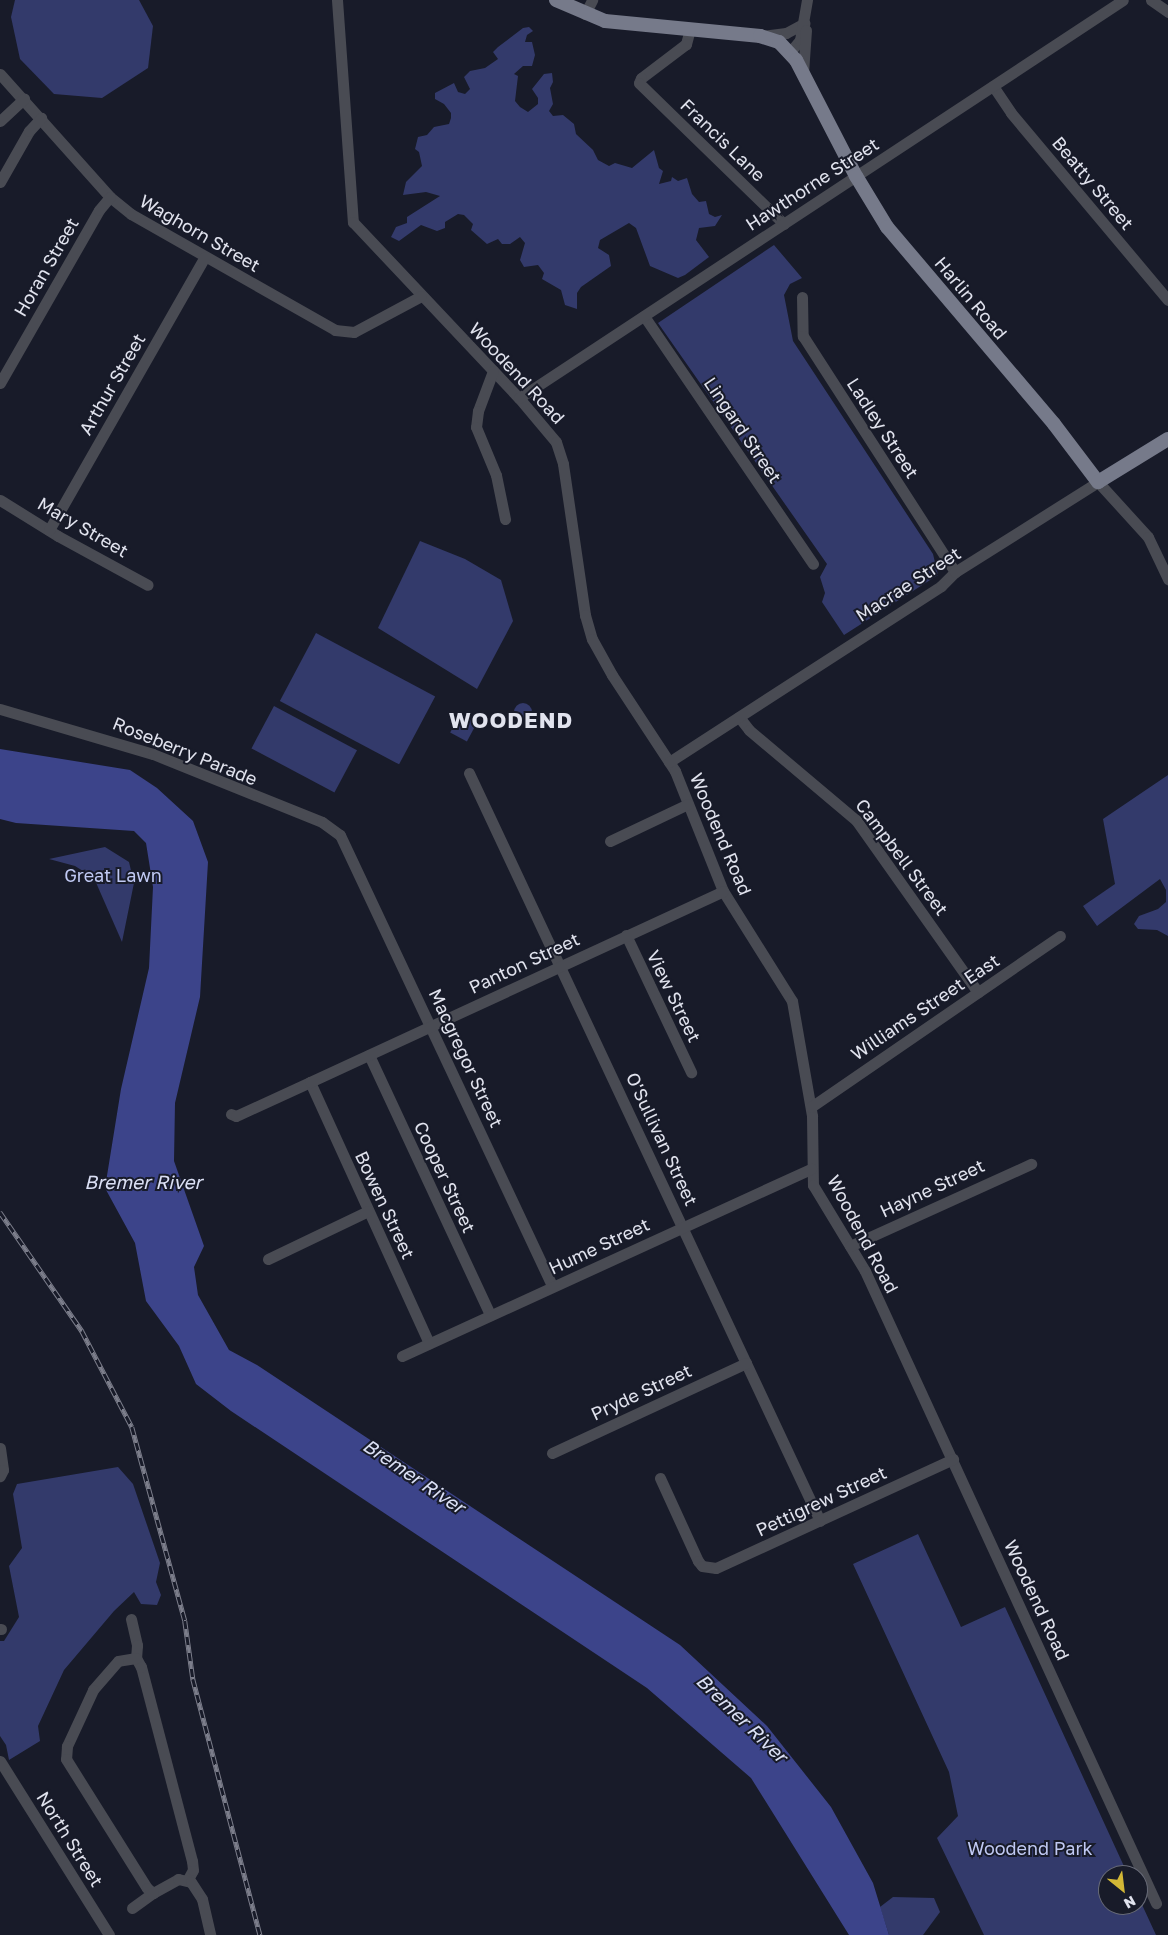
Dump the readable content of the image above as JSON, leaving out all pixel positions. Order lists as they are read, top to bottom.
{
  "streets": {
    "main road": ["Harlin Road", "Macrae Street"],
    "street": [
      "Francis Lane",
      "Beatty Street",
      "Hawthorne Street",
      "Waghorn Street",
      "Horan Street",
      "Woodend Road",
      "Arthur Street",
      "Ladley Street",
      "Lingard Street",
      "Mary Street",
      "Roseberry Parade",
      "Campbell Street",
      "Panton Street",
      "View Street",
      "Williams Street East",
      "Macgregor Street",
      "O'Sullivan Street",
      "Cooper Street",
      "Hayne Street",
      "Bowen Street",
      "Hume Street",
      "Pryde Street",
      "Pettigrew Street",
      "North Street"
    ]
  },
  "crossings": [
    ["Francis Lane", "Hawthorne Street"],
    ["Francis Lane", "Harlin Road"],
    ["Beatty Street", "Hawthorne Street"],
    ["Hawthorne Street", "Harlin Road"],
    ["Hawthorne Street", "Woodend Road"],
    ["Hawthorne Street", "Lingard Street"],
    ["Waghorn Street", "Horan Street"],
    ["Waghorn Street", "Woodend Road"],
    ["Waghorn Street", "Arthur Street"],
    ["Harlin Road", "Macrae Street"],
    ["Woodend Road", "Macrae Street"],
    ["Woodend Road", "Panton Street"],
    ["Woodend Road", "Williams Street East"],
    ["Woodend Road", "Hayne Street"],
    ["Woodend Road", "Hume Street"],
    ["Woodend Road", "Pettigrew Street"],
    ["Arthur Street", "Mary Street"],
    ["Ladley Street", "Macrae Street"],
    ["Macrae Street", "Campbell Street"],
    ["Roseberry Parade", "Macgregor Street"],
    ["Campbell Street", "Williams Street East"],
    ["Panton Street", "View Street"],
    ["Panton Street", "Macgregor Street"],
    ["Panton Street", "O'Sullivan Street"],
    ["Panton Street", "Cooper Street"],
    ["Panton Street", "Bowen Street"],
    ["Macgregor Street", "Hume Street"],
    ["O'Sullivan Street", "Hume Street"],
    ["O'Sullivan Street", "Pryde Street"],
    ["O'Sullivan Street", "Pettigrew Street"],
    ["Cooper Street", "Hume Street"],
    ["Bowen Street", "Hume Street"]
  ],
  "districts": ["WOODEND"],
  "water": ["Bremer River"],
  "parks": ["Great Lawn", "Woodend Park"],
  "north": "bottom right"
}
